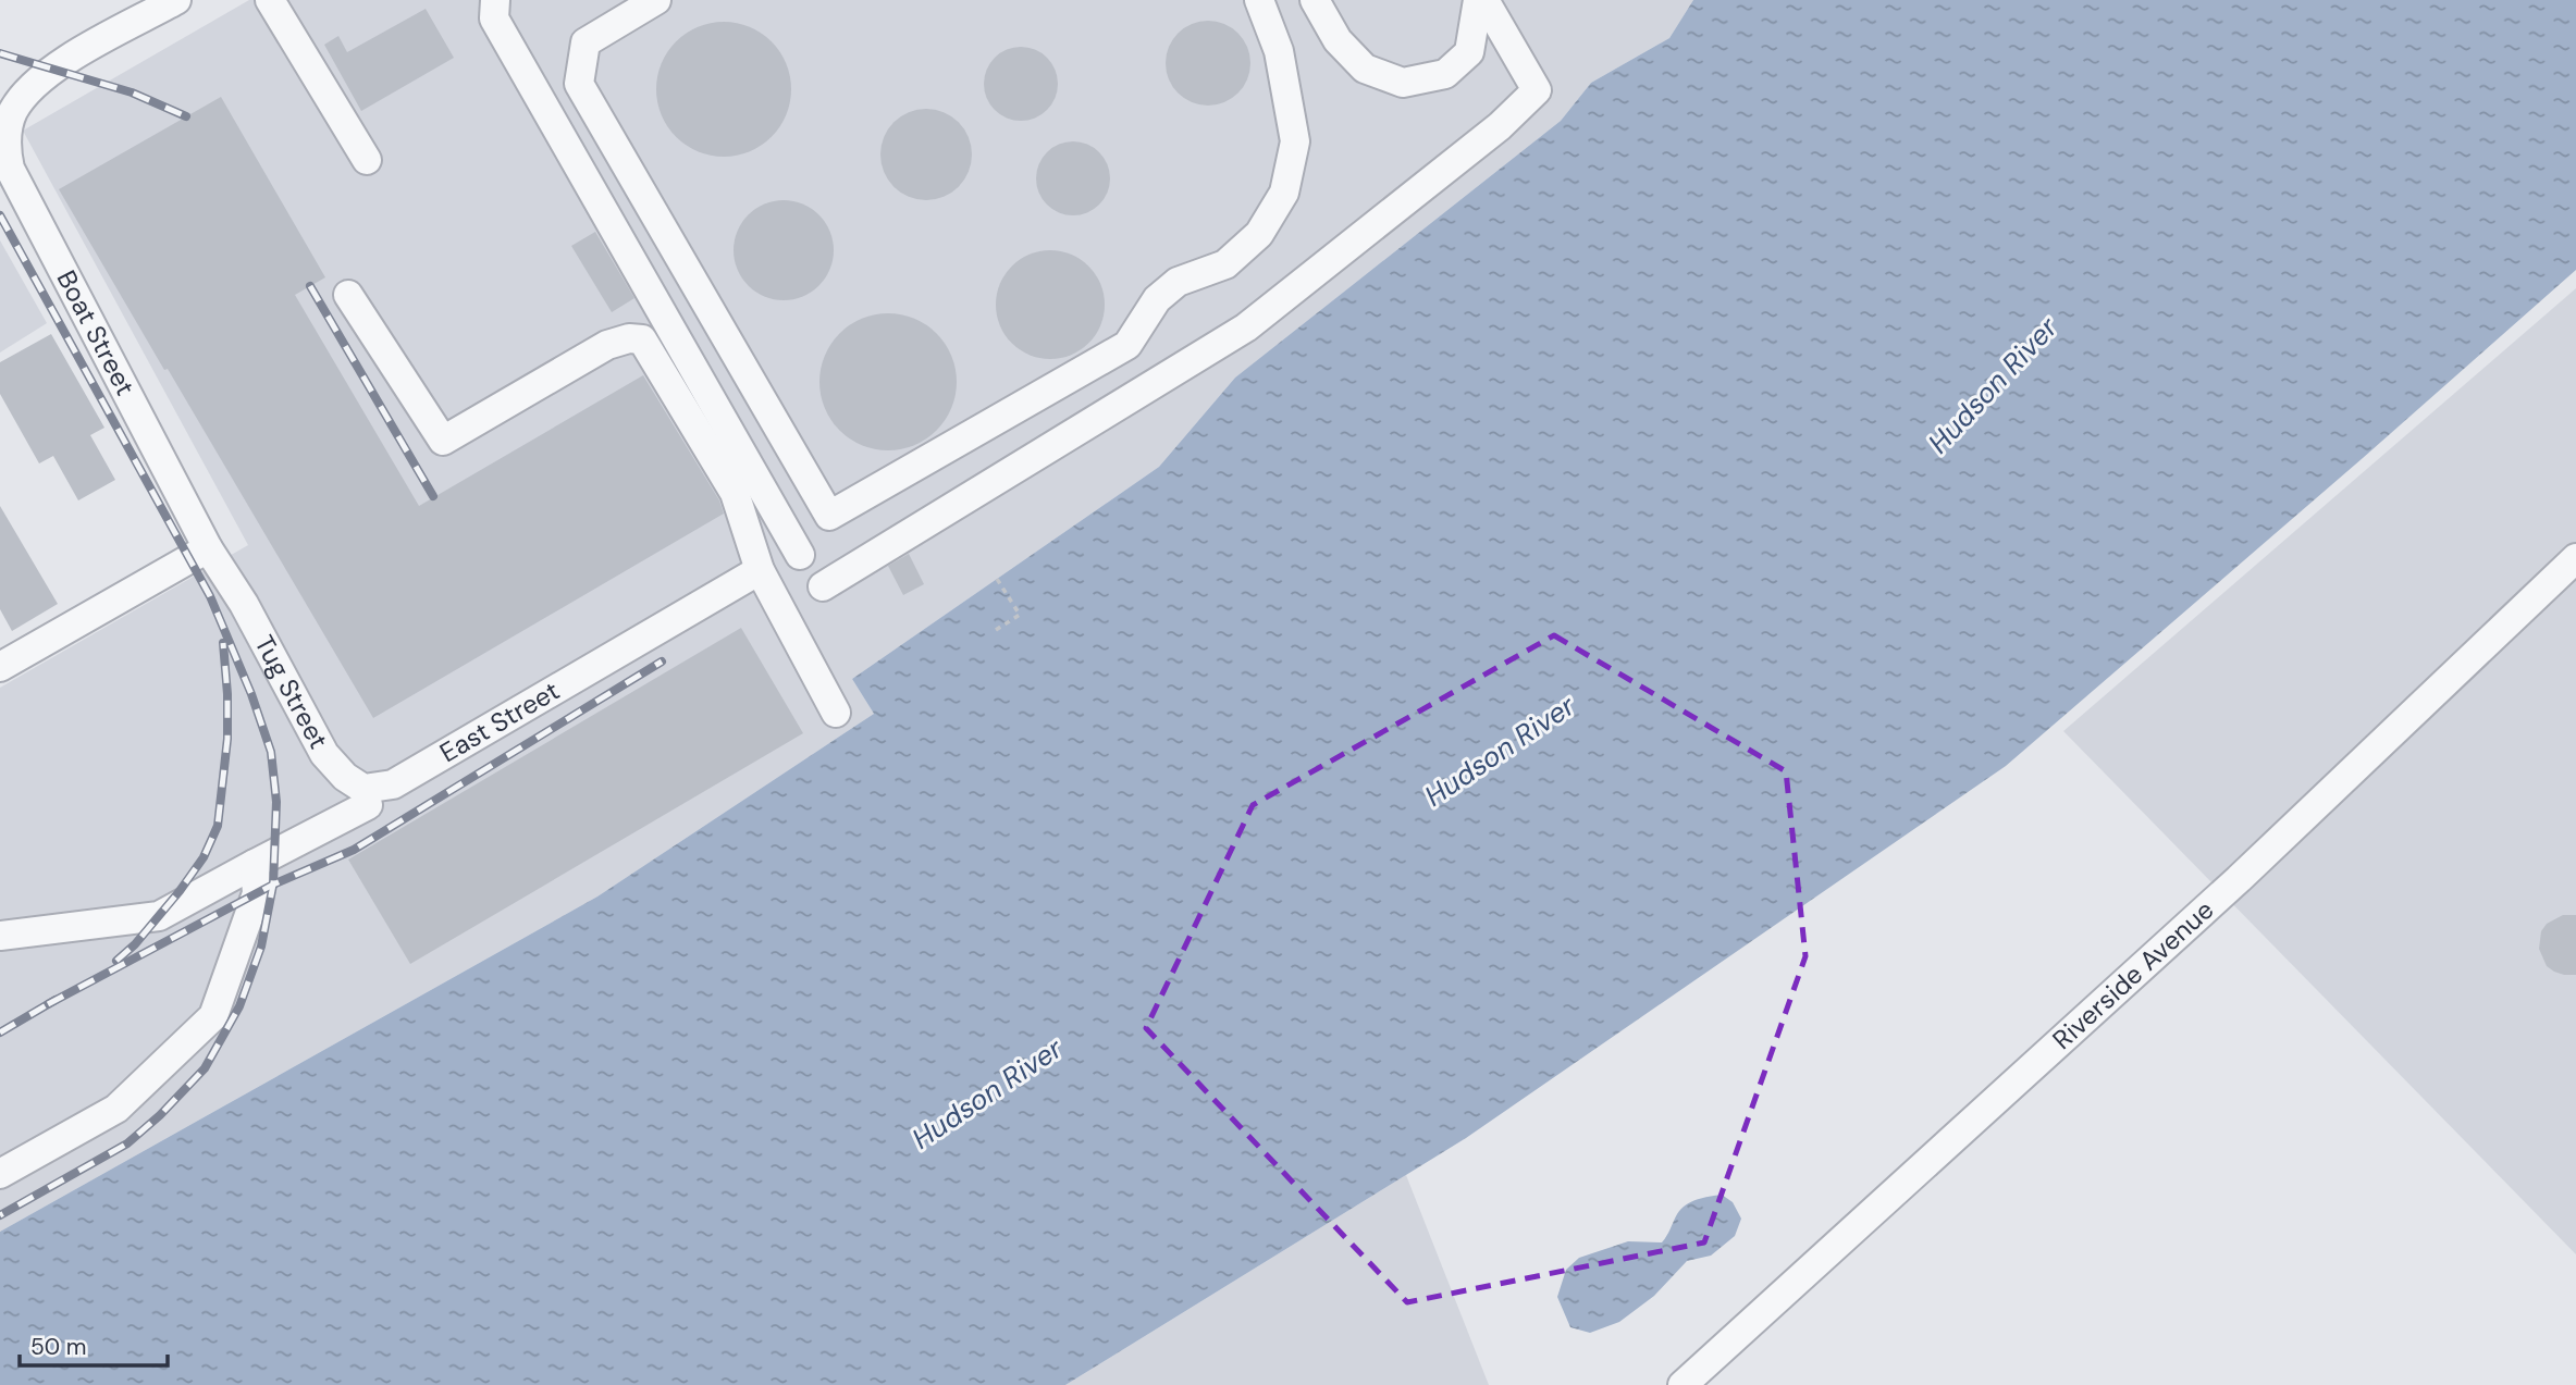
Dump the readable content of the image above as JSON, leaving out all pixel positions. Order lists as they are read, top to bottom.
{
  "streets": {
    "street": [
      "Boat Street",
      "Tug Street",
      "East Street",
      "Riverside Avenue"
    ]
  },
  "crossings": [
    ["Boat Street", "Tug Street"],
    ["Tug Street", "East Street"]
  ],
  "water": ["Hudson River"],
  "scale_bar": "50 m"
}
